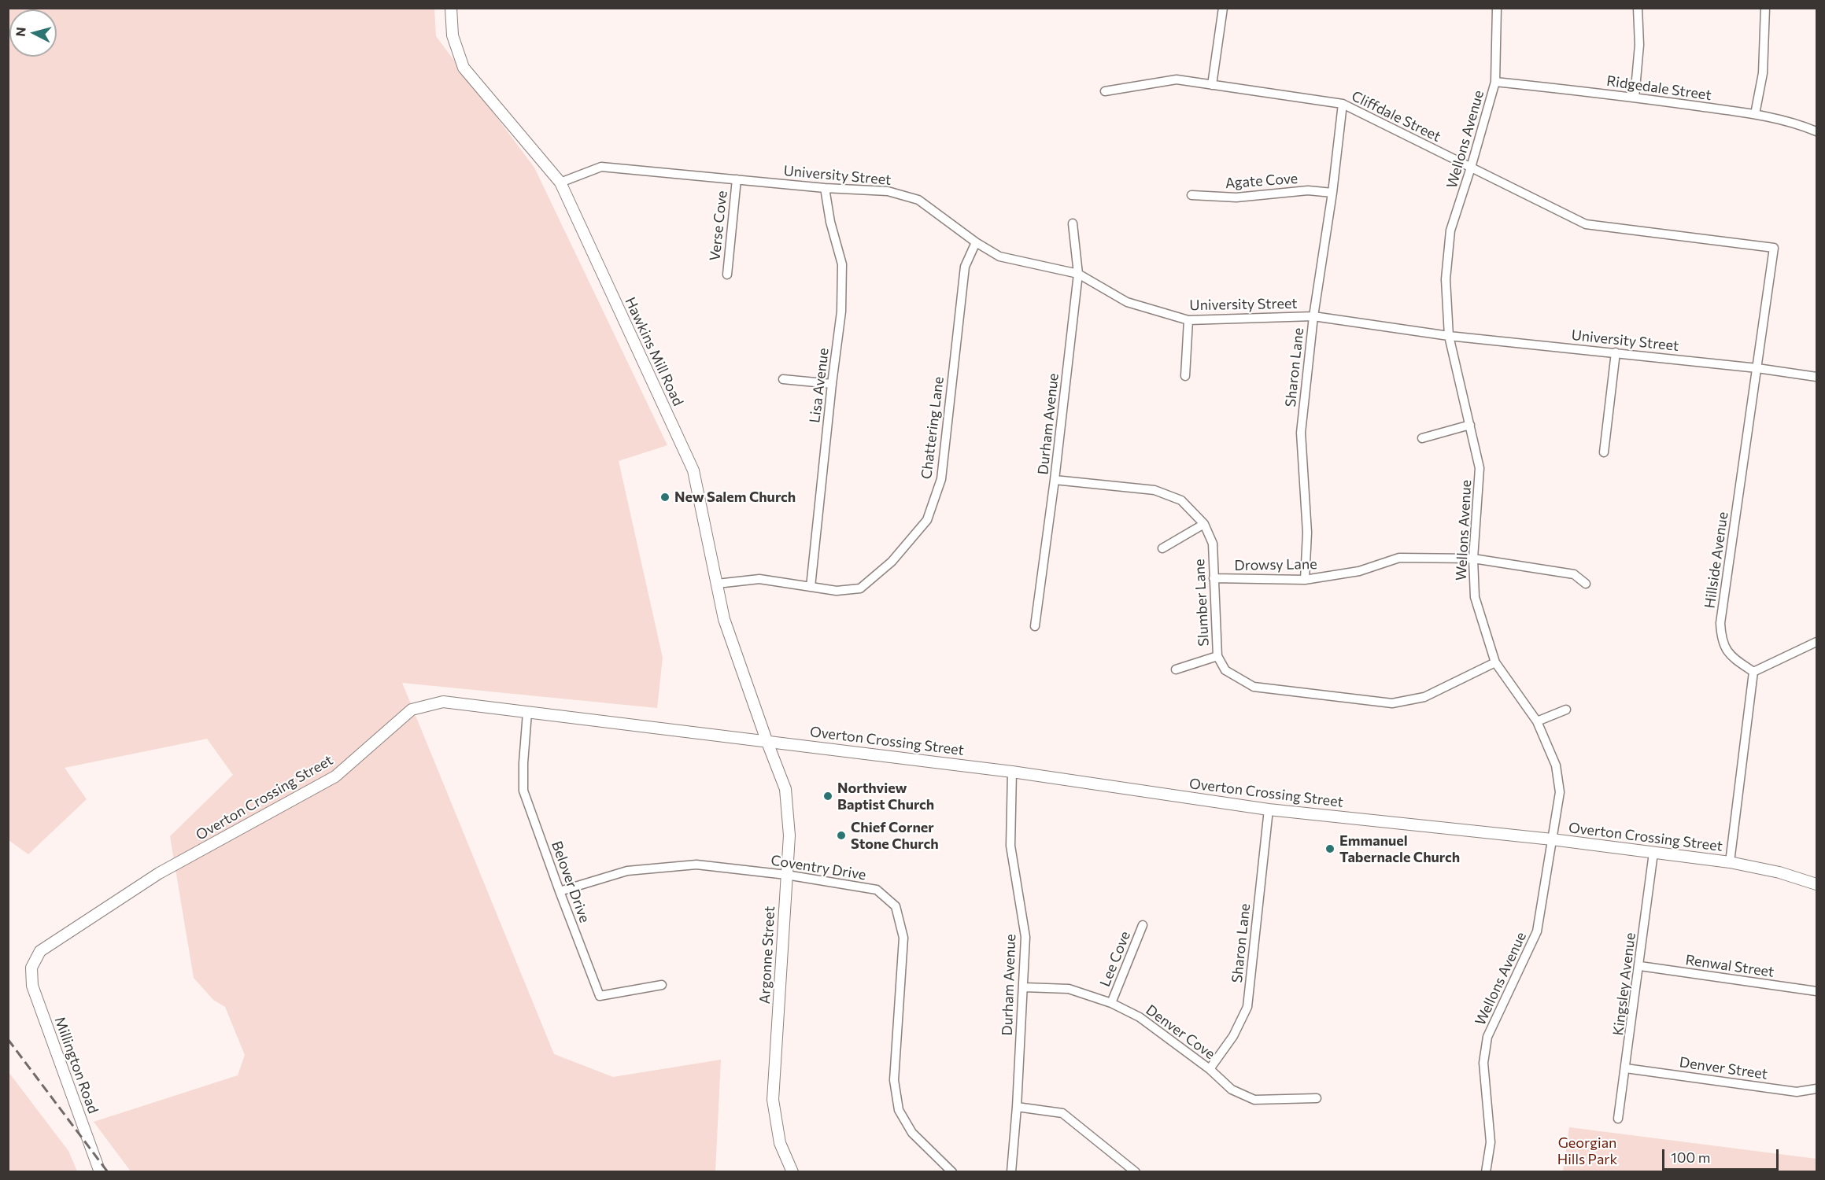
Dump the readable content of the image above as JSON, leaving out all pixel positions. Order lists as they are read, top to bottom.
{
  "streets": {
    "street": [
      "Ridgedale Street",
      "Cliffdale Street",
      "Wellons Avenue",
      "University Street",
      "Agate Cove",
      "Verse Cove",
      "Hawkins Mill Road",
      "Sharon Lane",
      "Lisa Avenue",
      "Durham Avenue",
      "Chattering Lane",
      "Hillside Avenue",
      "Drowsy Lane",
      "Slumber Lane",
      "Overton Crossing Street",
      "Coventry Drive",
      "Belover Drive",
      "Argonne Street",
      "Lee Cove",
      "Renwal Street",
      "Kingsley Avenue",
      "Denver Cove",
      "Millington Road",
      "Denver Street"
    ]
  },
  "crossings": [
    ["Ridgedale Street", "Wellons Avenue"],
    ["Cliffdale Street", "Wellons Avenue"],
    ["Cliffdale Street", "Sharon Lane"],
    ["Cliffdale Street", "Hillside Avenue"],
    ["Wellons Avenue", "University Street"],
    ["Wellons Avenue", "Drowsy Lane"],
    ["Wellons Avenue", "Slumber Lane"],
    ["Wellons Avenue", "Overton Crossing Street"],
    ["University Street", "Verse Cove"],
    ["University Street", "Hawkins Mill Road"],
    ["University Street", "Sharon Lane"],
    ["University Street", "Lisa Avenue"],
    ["University Street", "Durham Avenue"],
    ["University Street", "Chattering Lane"],
    ["University Street", "Hillside Avenue"],
    ["Agate Cove", "Sharon Lane"],
    ["Hawkins Mill Road", "Chattering Lane"],
    ["Hawkins Mill Road", "Overton Crossing Street"],
    ["Hawkins Mill Road", "Argonne Street"],
    ["Sharon Lane", "Drowsy Lane"],
    ["Sharon Lane", "Overton Crossing Street"],
    ["Sharon Lane", "Denver Cove"],
    ["Lisa Avenue", "Chattering Lane"],
    ["Durham Avenue", "Slumber Lane"],
    ["Durham Avenue", "Overton Crossing Street"],
    ["Durham Avenue", "Denver Cove"],
    ["Drowsy Lane", "Slumber Lane"],
    ["Overton Crossing Street", "Belover Drive"],
    ["Overton Crossing Street", "Argonne Street"],
    ["Overton Crossing Street", "Kingsley Avenue"],
    ["Overton Crossing Street", "Millington Road"],
    ["Coventry Drive", "Belover Drive"],
    ["Coventry Drive", "Argonne Street"],
    ["Lee Cove", "Denver Cove"],
    ["Renwal Street", "Kingsley Avenue"],
    ["Kingsley Avenue", "Denver Street"]
  ],
  "parks": ["Georgian Hills Park"],
  "places": [
    "New Salem Church",
    "Northview Baptist Church",
    "Chief Corner Stone Church",
    "Emmanuel Tabernacle Church"
  ],
  "scale_bar": "100 m",
  "north": "left"
}
